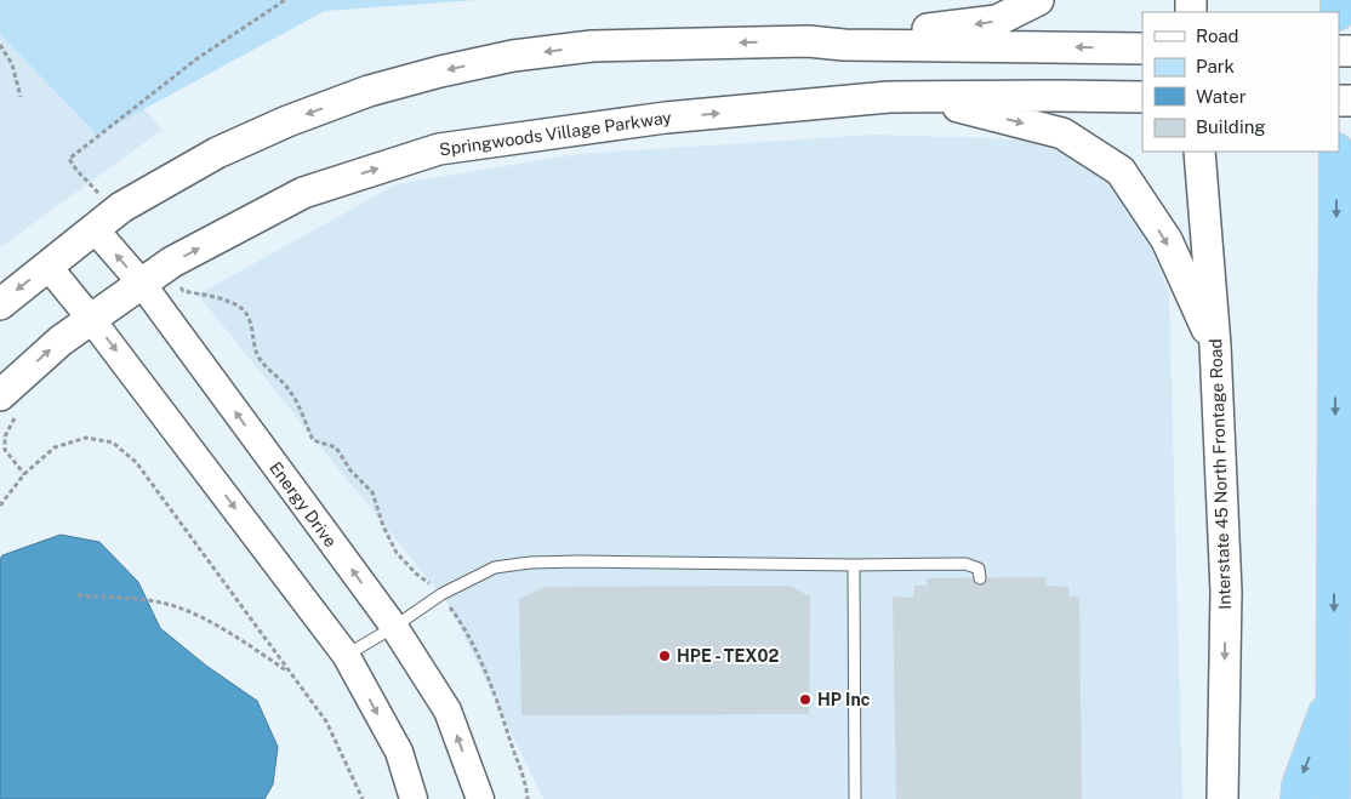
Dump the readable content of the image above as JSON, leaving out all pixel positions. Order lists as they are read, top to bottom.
{
  "streets": {
    "main road": ["Springwoods Village Parkway", "Interstate 45 North Frontage Road"],
    "street": ["Energy Drive"]
  },
  "crossings": [
    ["Springwoods Village Parkway", "Energy Drive"]
  ],
  "one_way": ["Interstate 45 North Frontage Road"],
  "places": ["HPE - TEX02", "HP Inc"],
  "legend": [
    "Road",
    "Park",
    "Water",
    "Building"
  ]
}
